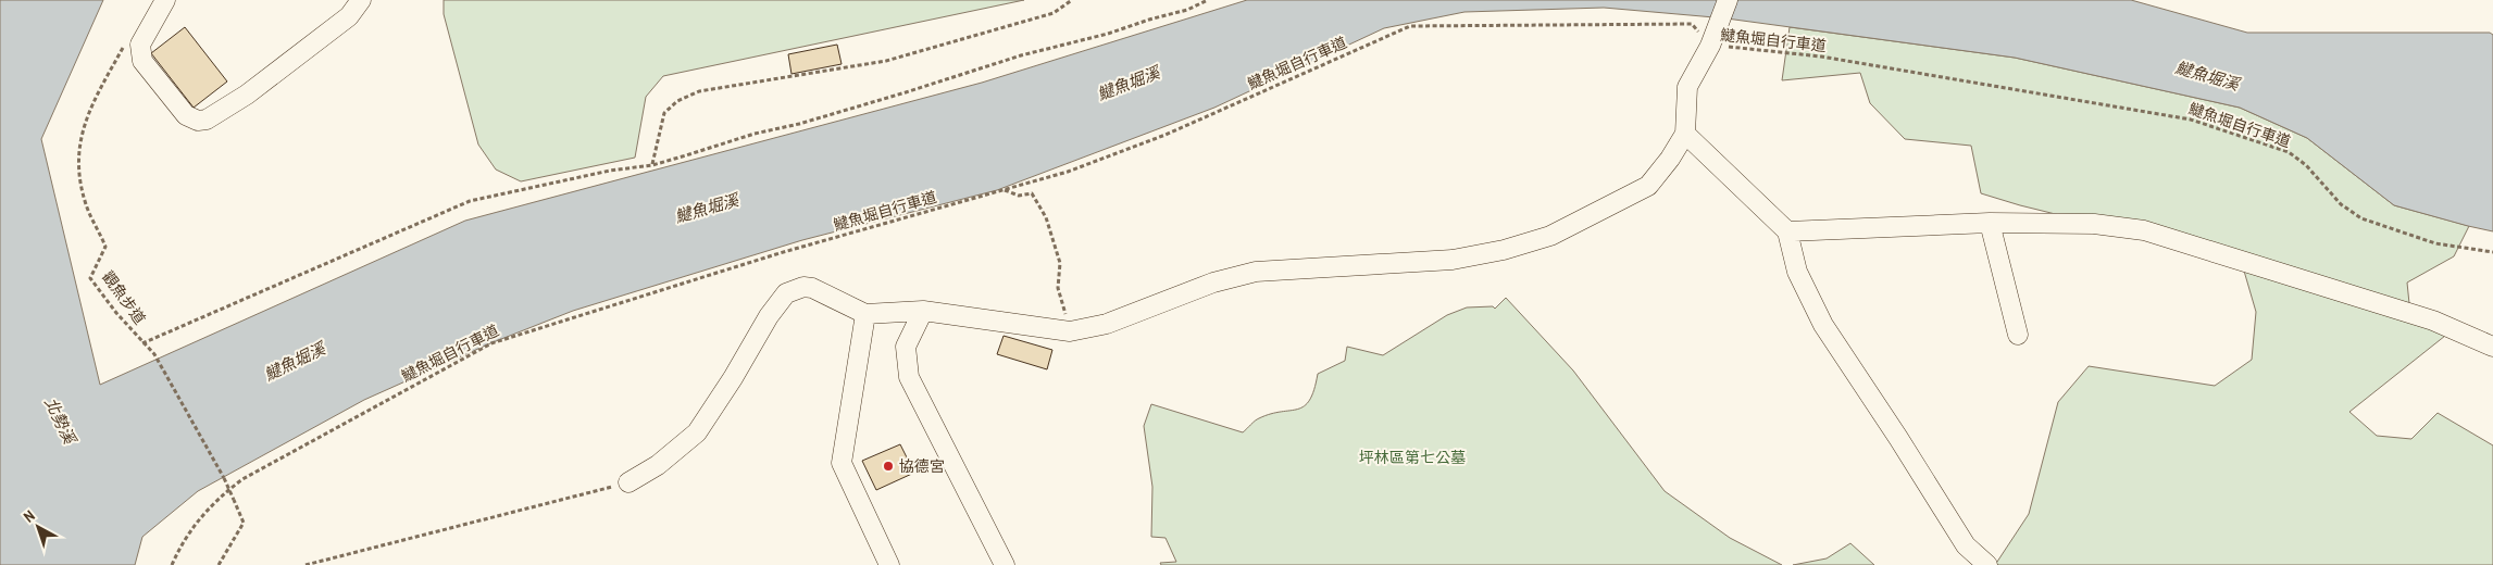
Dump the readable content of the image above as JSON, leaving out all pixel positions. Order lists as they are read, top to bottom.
{
  "streets": {
    "path": ["𩻸魚堀自行車道", "觀魚步道"]
  },
  "water": ["𩻸魚堀溪", "北勢溪"],
  "parks": ["坪林區第七公墓"],
  "places": ["協德宮"],
  "north": "top left"
}
